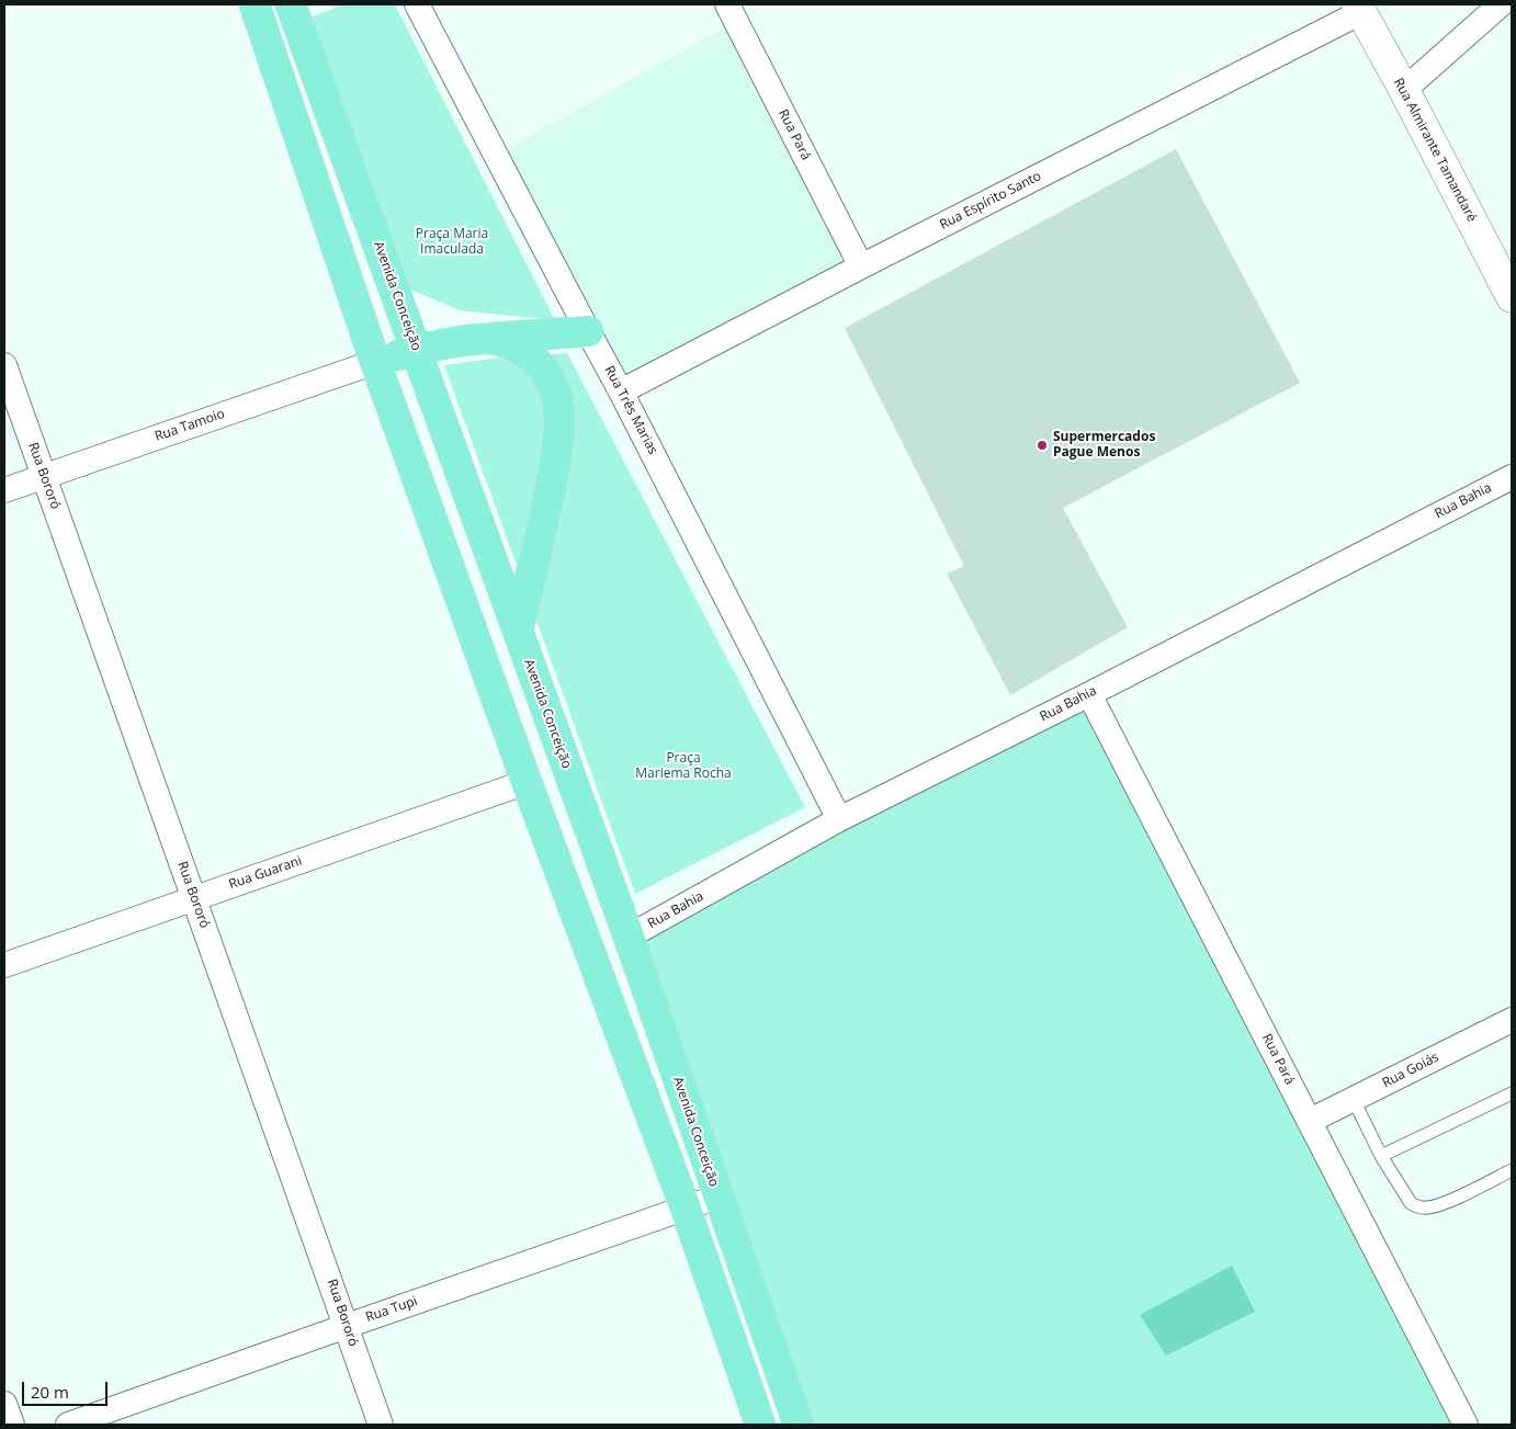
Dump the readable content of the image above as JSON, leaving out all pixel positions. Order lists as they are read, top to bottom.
{
  "streets": {
    "main road": ["Avenida Conceição"],
    "street": [
      "Rua Pará",
      "Rua Almirante Tamandaré",
      "Rua Espírito Santo",
      "Rua Três Marias",
      "Rua Tamoio",
      "Rua Bororó",
      "Rua Bahia",
      "Rua Guarani",
      "Rua Goiás",
      "Rua Tupi"
    ]
  },
  "crossings": [
    ["Rua Pará", "Rua Espírito Santo"],
    ["Rua Pará", "Rua Bahia"],
    ["Rua Pará", "Rua Goiás"],
    ["Rua Almirante Tamandaré", "Rua Espírito Santo"],
    ["Rua Espírito Santo", "Rua Três Marias"],
    ["Avenida Conceição", "Rua Bahia"],
    ["Avenida Conceição", "Rua Tupi"],
    ["Rua Três Marias", "Rua Bahia"],
    ["Rua Tamoio", "Rua Bororó"],
    ["Rua Bororó", "Rua Guarani"],
    ["Rua Bororó", "Rua Tupi"]
  ],
  "parks": ["Praça Maria Imaculada", "Praça Mariema Rocha"],
  "places": ["Supermercados Pague Menos"],
  "scale_bar": "20 m"
}
